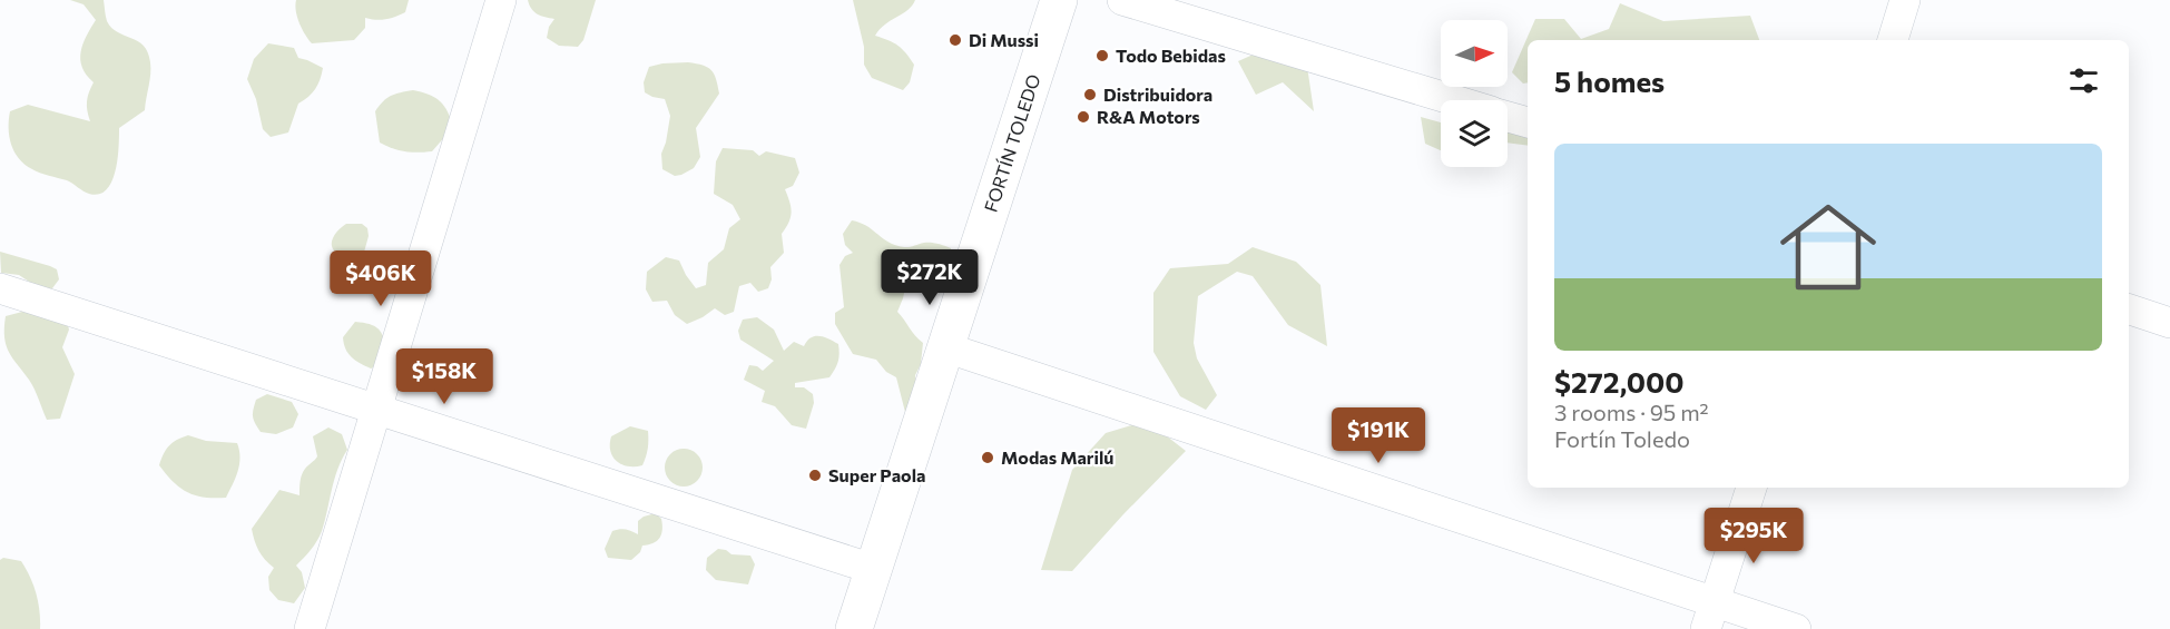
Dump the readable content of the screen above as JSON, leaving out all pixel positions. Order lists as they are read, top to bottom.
{
  "streets": {
    "street": ["FORTÍN TOLEDO"]
  },
  "places": [
    "Di Mussi",
    "Todo Bebidas",
    "Distribuidora",
    "R&A Motors",
    "Modas Marilú",
    "Super Paola"
  ],
  "north": "right",
  "page": {
    "heading": "5 homes",
    "list": [
      {
        "name": "$272,000",
        "note": "3 rooms · 95 m² · Fortín Toledo"
      }
    ],
    "price": [
      "$272K",
      "$406K",
      "$158K",
      "$191K",
      "$295K"
    ]
  }
}
